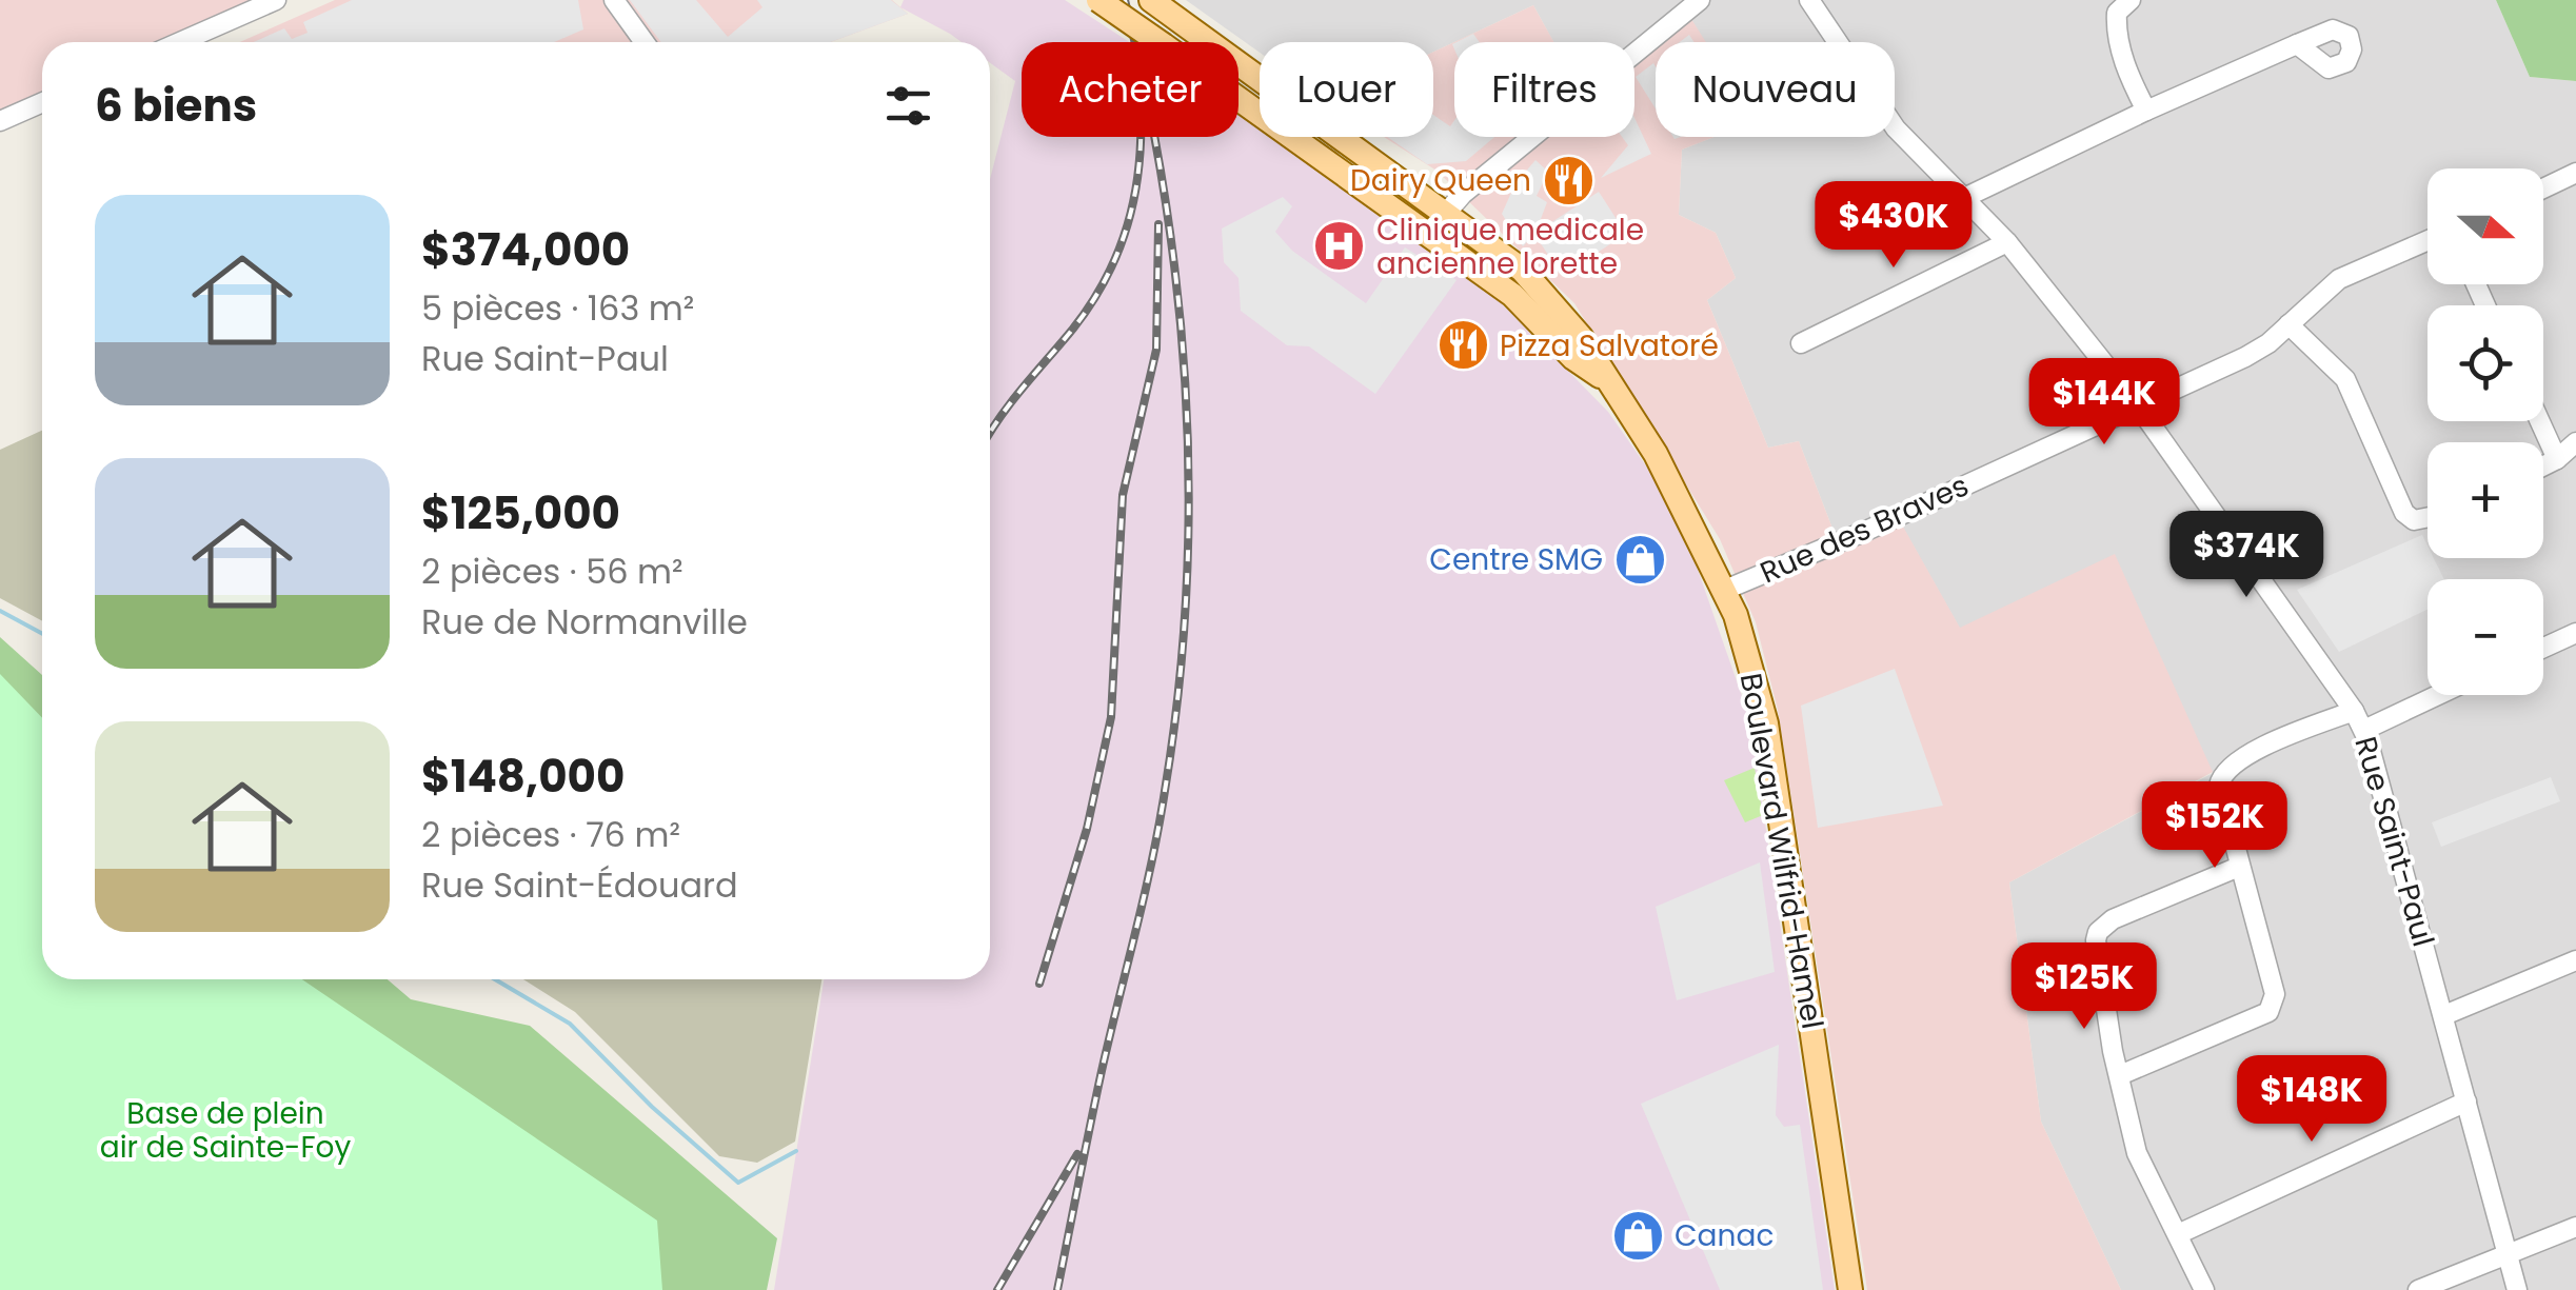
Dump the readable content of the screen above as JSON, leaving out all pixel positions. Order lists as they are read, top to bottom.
{
  "streets": {
    "main road": ["Boulevard Wilfrid-Hamel"],
    "street": ["Rue des Braves", "Rue Saint-Paul"]
  },
  "crossings": [
    ["Rue des Braves", "Rue Saint-Paul"],
    ["Rue des Braves", "Boulevard Wilfrid-Hamel"]
  ],
  "parks": ["Base de plein air de Sainte-Foy"],
  "places": {
    "restaurant": ["Dairy Queen", "Pizza Salvatoré"],
    "hospital": ["Clinique medicale ancienne lorette"],
    "shop": ["Centre SMG", "Canac"]
  },
  "north": "right",
  "page": {
    "chip": [
      "Acheter",
      "Louer",
      "Filtres",
      "Nouveau"
    ],
    "heading": "6 biens",
    "map_buttons": ["+", "−"],
    "list": [
      {
        "name": "$374,000",
        "note": "5 pièces · 163 m² · Rue Saint-Paul"
      },
      {
        "name": "$125,000",
        "note": "2 pièces · 56 m² · Rue de Normanville"
      },
      {
        "name": "$148,000",
        "note": "2 pièces · 76 m² · Rue Saint-Édouard"
      }
    ],
    "price": [
      "$430K",
      "$144K",
      "$374K",
      "$152K",
      "$125K",
      "$148K"
    ]
  }
}
